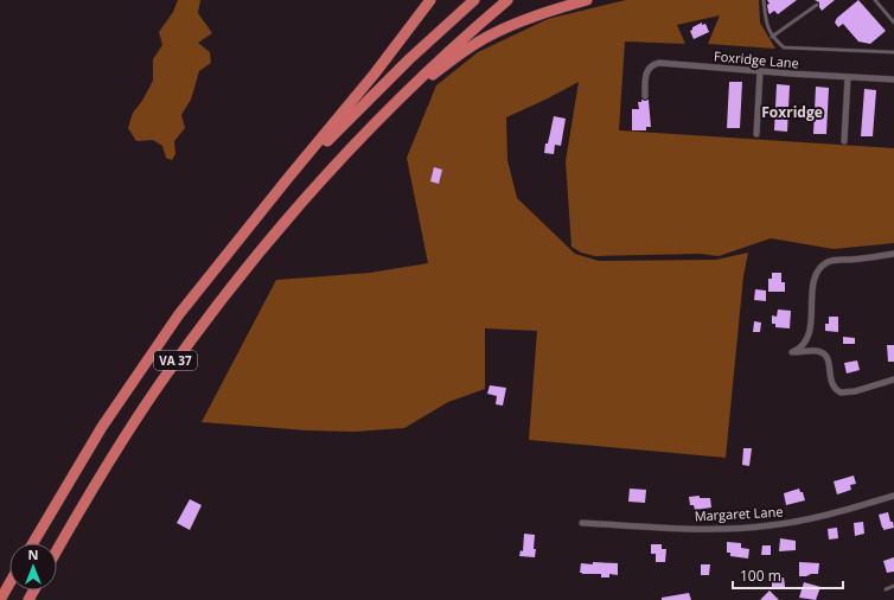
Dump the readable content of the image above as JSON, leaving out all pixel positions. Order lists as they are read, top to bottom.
{
  "streets": {
    "highway": ["VA 37"],
    "street": ["Foxridge Lane", "Margaret Lane"]
  },
  "districts": ["Foxridge"],
  "scale_bar": "100 m",
  "north": "top"
}
